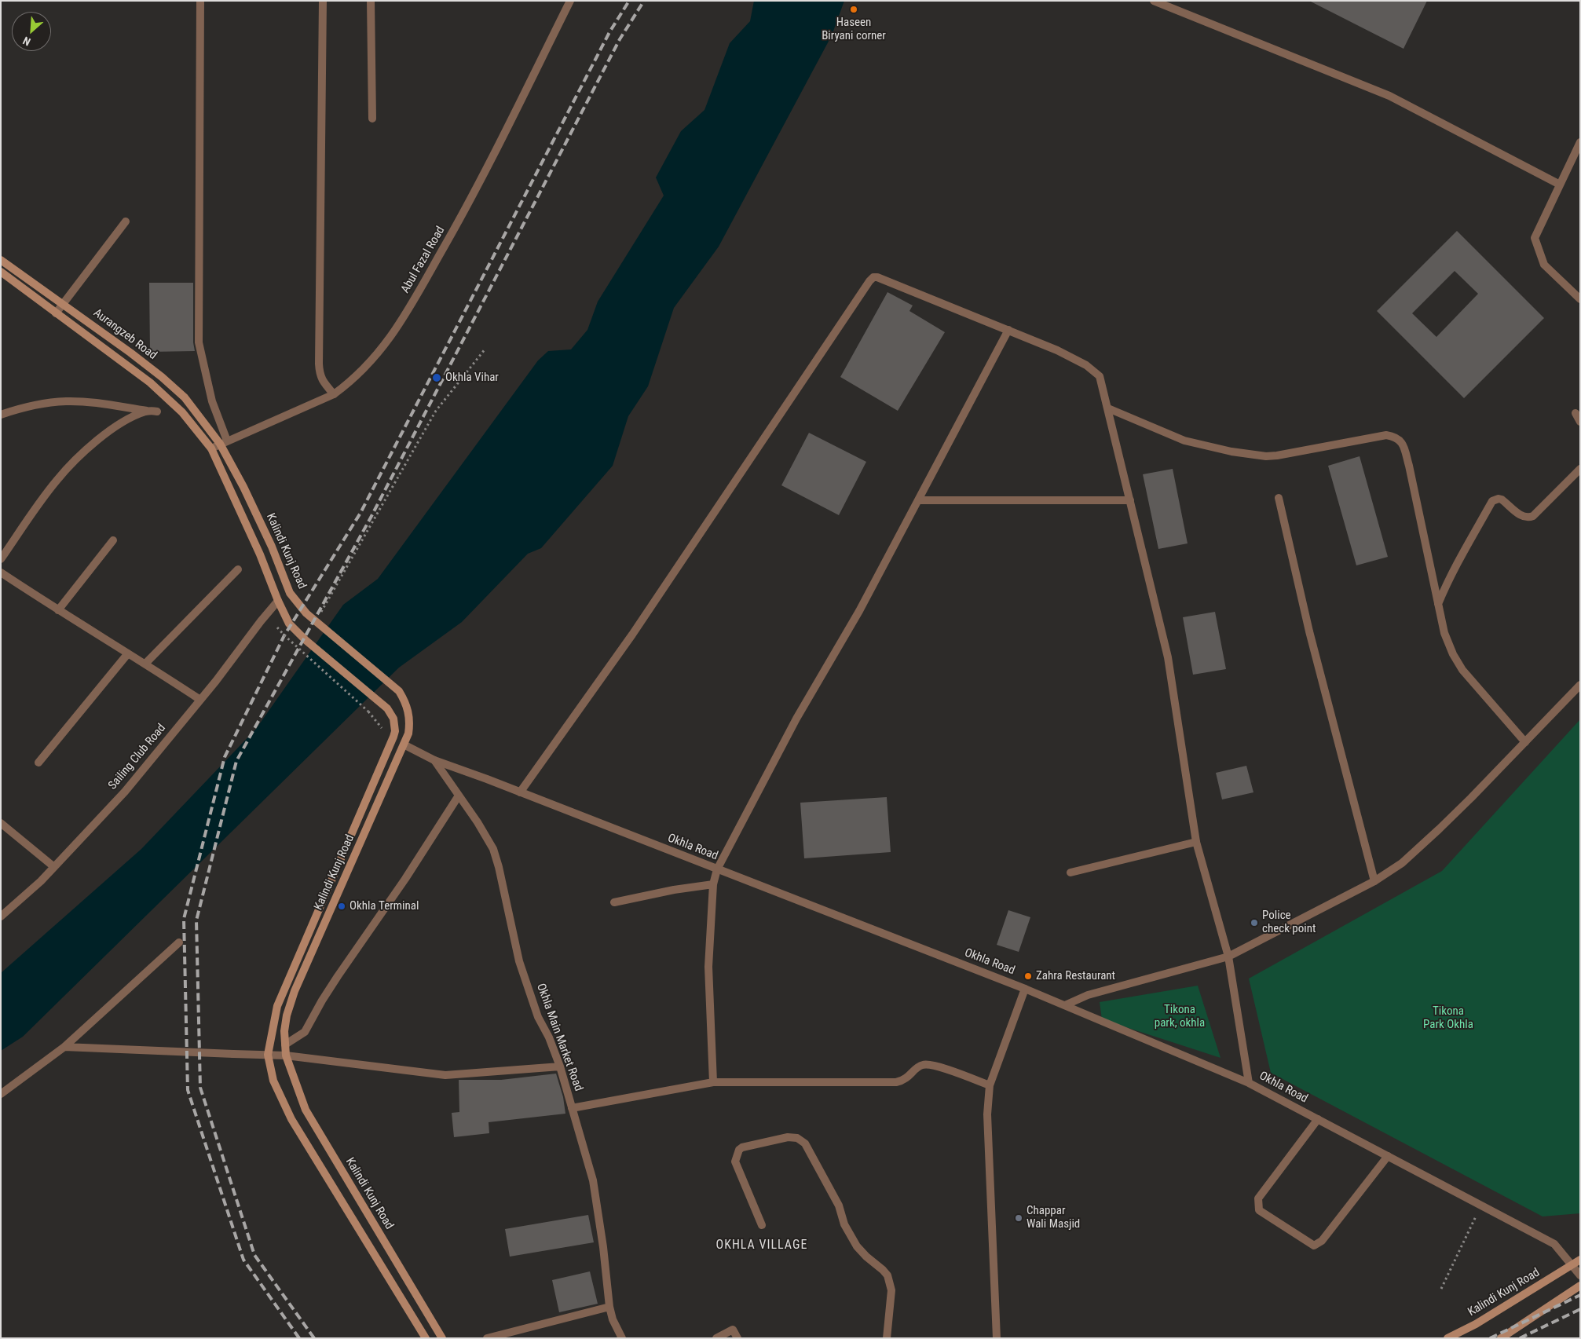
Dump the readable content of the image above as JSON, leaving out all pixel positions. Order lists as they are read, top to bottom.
{
  "streets": {
    "main road": ["Aurangzeb Road", "Kalindi Kunj Road"],
    "street": [
      "Abul Fazal Road",
      "Sailing Club Road",
      "Okhla Road",
      "Okhla Main Market Road"
    ]
  },
  "crossings": [
    ["Abul Fazal Road", "Aurangzeb Road"],
    ["Abul Fazal Road", "Kalindi Kunj Road"],
    ["Aurangzeb Road", "Kalindi Kunj Road"],
    ["Kalindi Kunj Road", "Sailing Club Road"],
    ["Kalindi Kunj Road", "Okhla Road"],
    ["Okhla Road", "Okhla Main Market Road"]
  ],
  "districts": ["OKHLA VILLAGE"],
  "parks": ["Tikona park, okhla", "Tikona Park Okhla"],
  "places": [
    "Haseen Biryani corner",
    "Okhla Vihar",
    "Okhla Terminal",
    "Police check point",
    "Zahra Restaurant",
    "Chappar Wali Masjid"
  ],
  "north": "bottom left"
}
